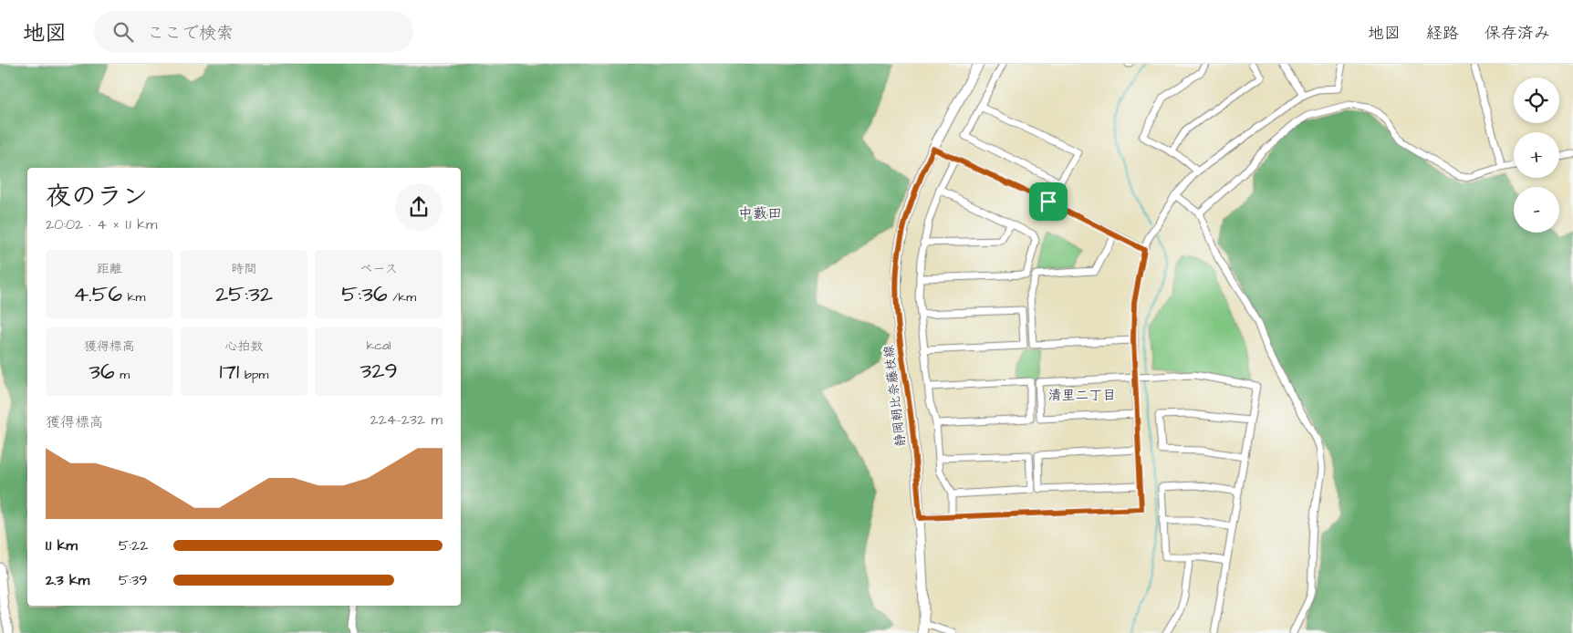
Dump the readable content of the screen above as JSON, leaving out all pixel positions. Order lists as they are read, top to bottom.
{
  "streets": {
    "main road": ["静岡朝比奈藤枝線"]
  },
  "districts": ["中藪田", "清里二丁目"],
  "page": {
    "header": "地図",
    "search": "ここで検索",
    "nav": ["地図", "経路", "保存済み"],
    "map_buttons": ["+", "−"],
    "heading": ["夜のラン", "20:02 · 4 × 1.1 km"],
    "stats": [
      ["距離", "4.56 km"],
      ["時間", "25:32"],
      ["ペース", "5:36 /km"],
      ["獲得標高", "36 m"],
      ["心拍数", "171 bpm"],
      ["kcal", "329"]
    ],
    "chart": ["獲得標高", "224–232 m"],
    "list": [
      {
        "name": "1.1 km",
        "note": "5:22"
      },
      {
        "name": "2.3 km",
        "note": "5:39"
      }
    ]
  }
}
